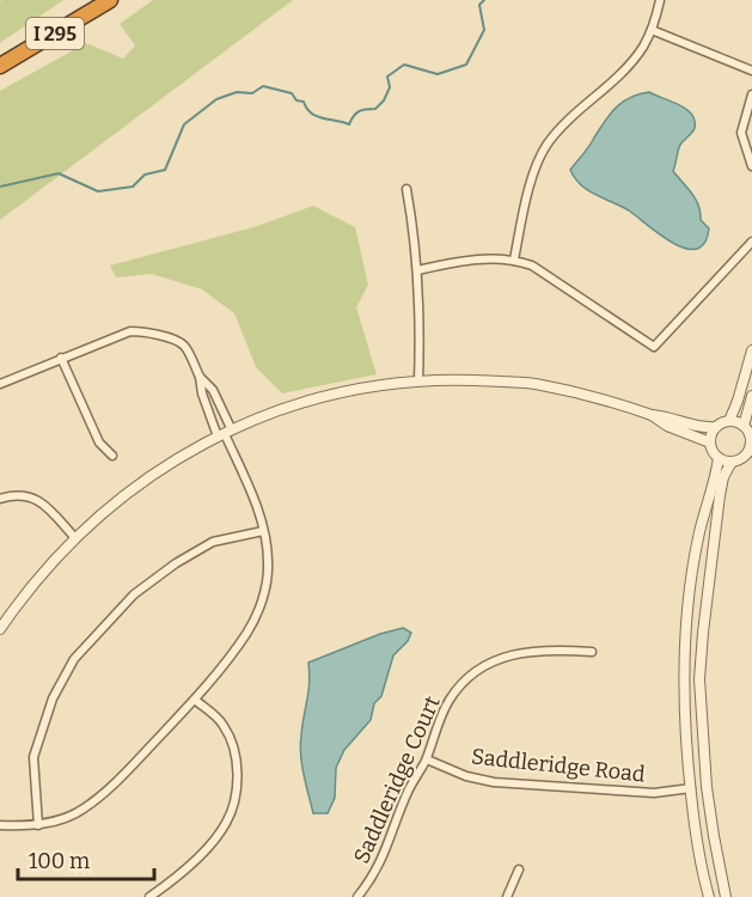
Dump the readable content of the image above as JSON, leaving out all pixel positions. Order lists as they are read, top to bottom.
{
  "streets": {
    "highway": ["I 295"],
    "street": ["Saddleridge Road", "Saddleridge Court"]
  },
  "crossings": [
    ["Saddleridge Road", "Saddleridge Court"]
  ],
  "scale_bar": "100 m"
}
